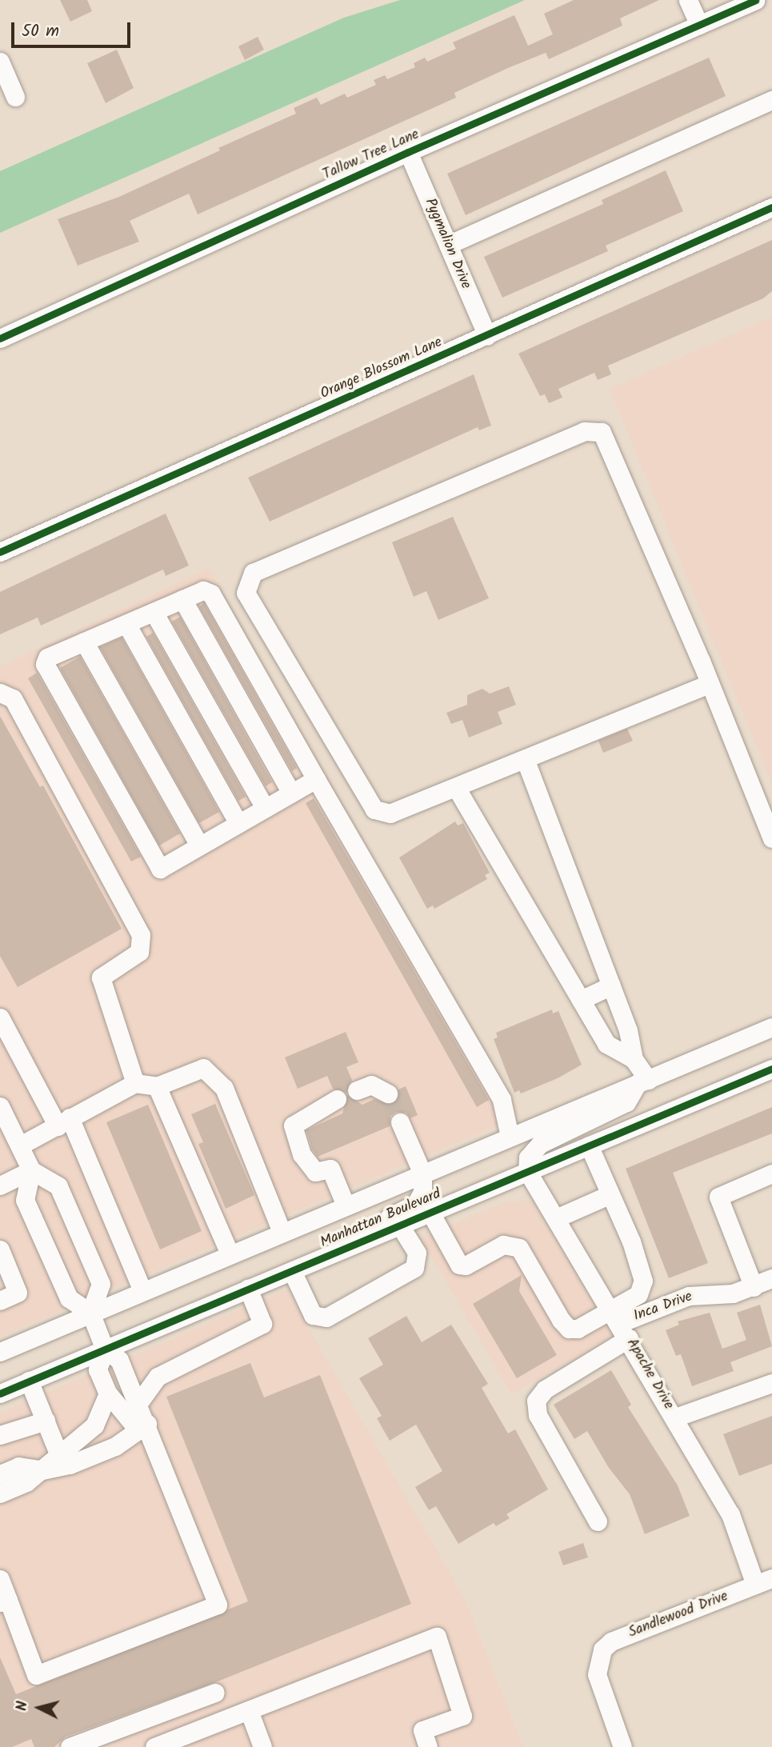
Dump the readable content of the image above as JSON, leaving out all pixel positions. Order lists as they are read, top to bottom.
{
  "streets": {
    "street": [
      "Tallow Tree Lane",
      "Pygmalion Drive",
      "Orange Blossom Lane",
      "Manhattan Boulevard",
      "Inca Drive",
      "Apache Drive",
      "Sandlewood Drive"
    ]
  },
  "crossings": [
    ["Tallow Tree Lane", "Pygmalion Drive"],
    ["Pygmalion Drive", "Orange Blossom Lane"],
    ["Manhattan Boulevard", "Apache Drive"],
    ["Inca Drive", "Apache Drive"],
    ["Apache Drive", "Sandlewood Drive"]
  ],
  "scale_bar": "50 m",
  "north": "left"
}
